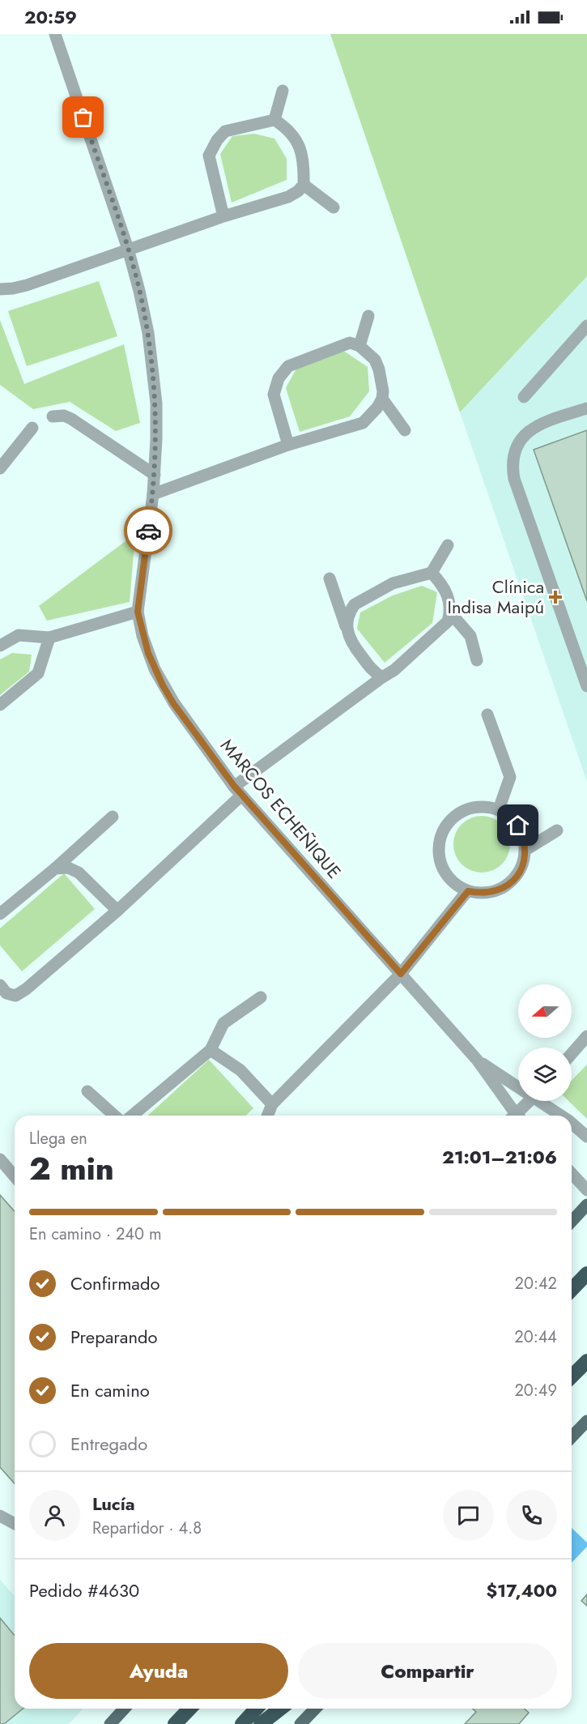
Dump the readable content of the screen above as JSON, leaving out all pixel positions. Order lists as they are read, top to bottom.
{
  "streets": {
    "street": ["MARCOS ECHEÑIQUE"]
  },
  "places": {
    "health": ["Clínica Indisa Maipú"]
  },
  "north": "left",
  "page": {
    "status": "20:59",
    "heading": ["2 min", "Llega en", "21:01–21:06"],
    "panel": [
      "Lucía",
      "Repartidor · 4.8",
      "Pedido #4630",
      "$17,400"
    ],
    "bar": "En camino · 240 m",
    "list": [
      ["Confirmado", "20:42"],
      ["Preparando", "20:44"],
      ["En camino", "20:49"],
      "Entregado"
    ],
    "buttons": ["Ayuda", "Compartir"]
  }
}
